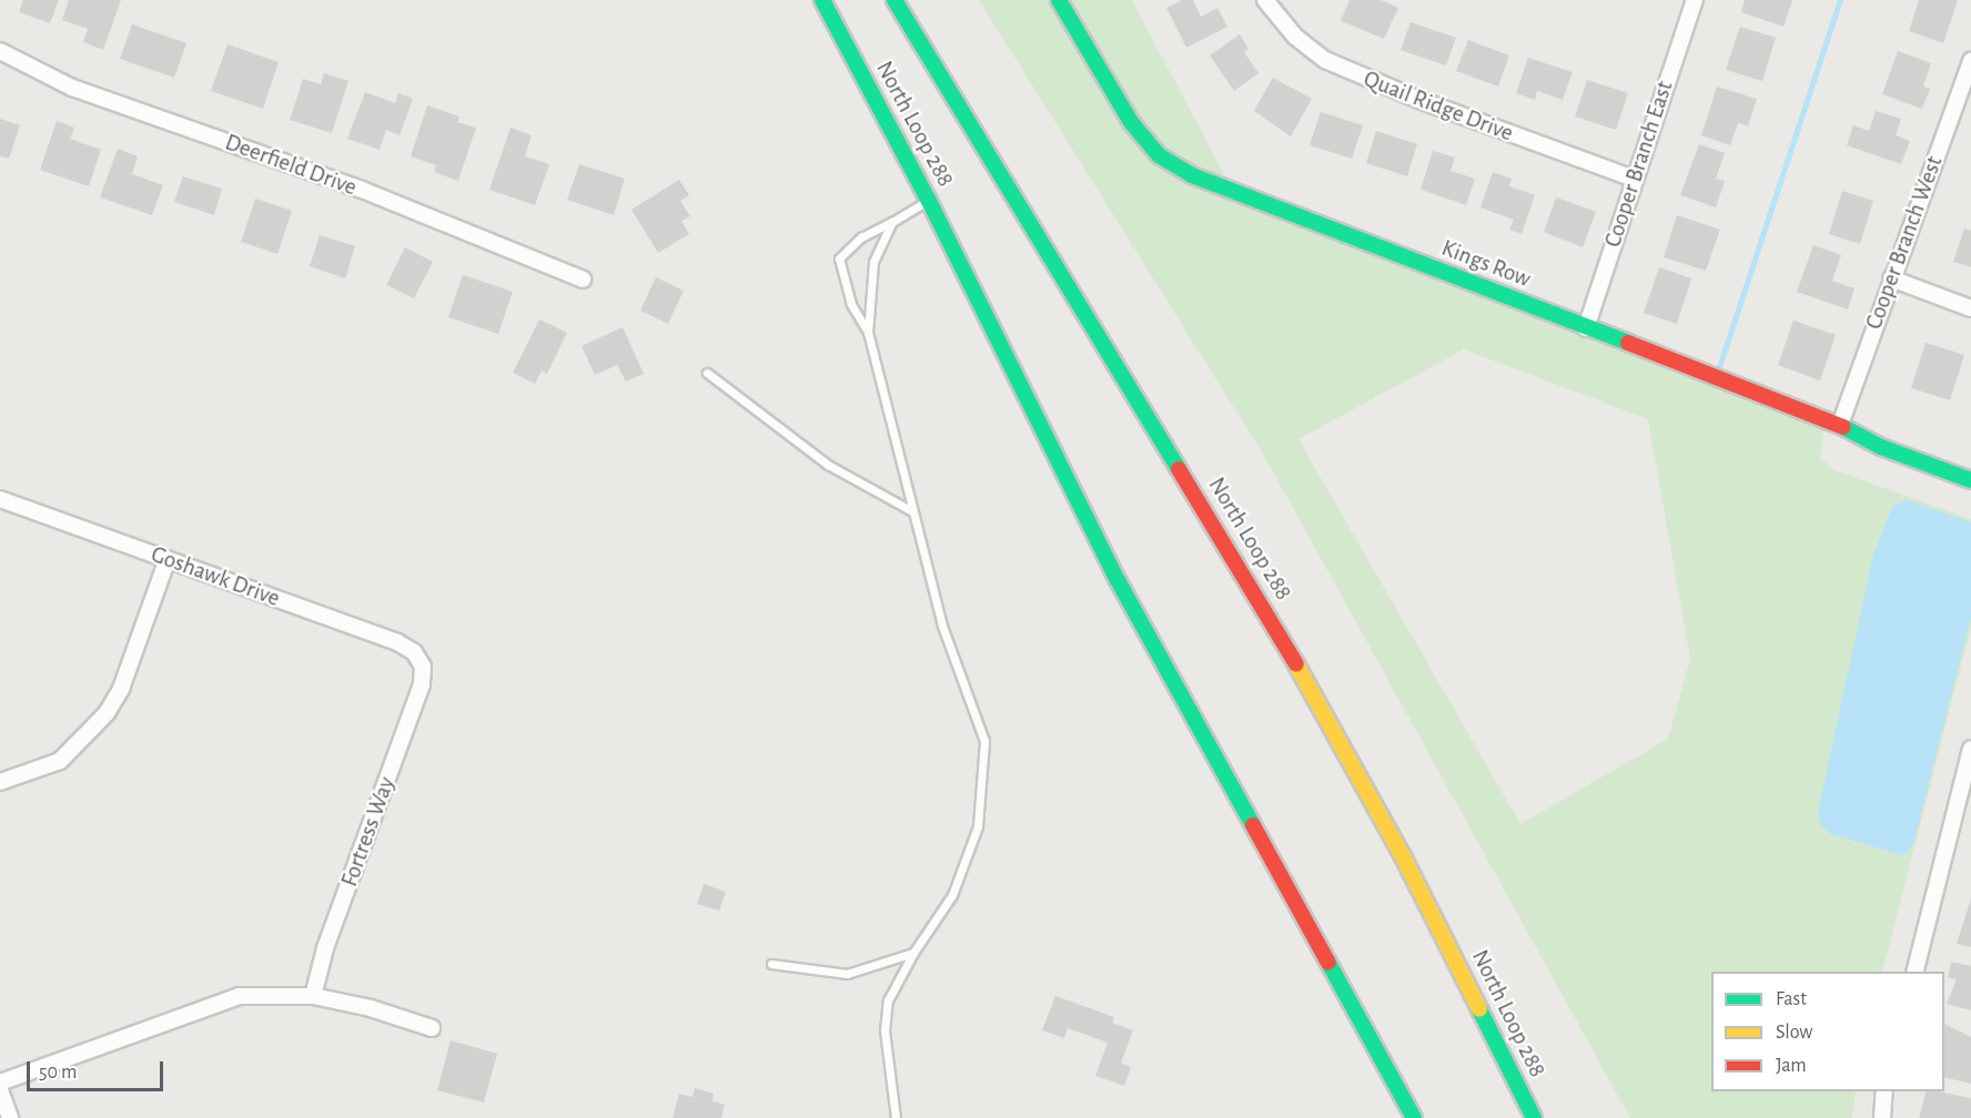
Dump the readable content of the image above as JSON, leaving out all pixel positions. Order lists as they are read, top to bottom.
{
  "streets": {
    "main road": ["North Loop 288", "Kings Row"],
    "street": [
      "Quail Ridge Drive",
      "Cooper Branch East",
      "Deerfield Drive",
      "Cooper Branch West",
      "Goshawk Drive",
      "Fortress Way"
    ]
  },
  "crossings": [
    ["Quail Ridge Drive", "Cooper Branch East"],
    ["Cooper Branch East", "Kings Row"],
    ["Cooper Branch West", "Kings Row"],
    ["Goshawk Drive", "Fortress Way"]
  ],
  "legend": ["Fast", "Slow", "Jam"],
  "scale_bar": "50 m"
}
